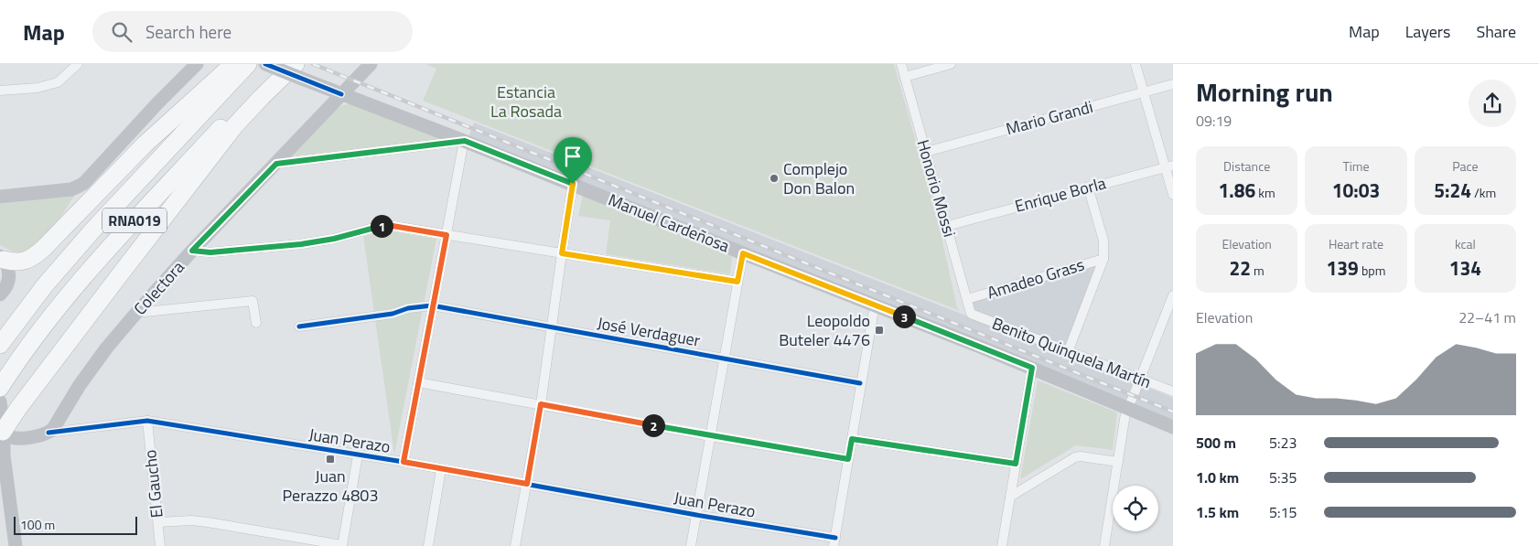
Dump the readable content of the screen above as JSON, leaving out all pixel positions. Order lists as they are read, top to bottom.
{
  "streets": {
    "highway": ["RNA019"],
    "main road": ["Manuel Cardeñosa", "Colectora", "Juan Perazo"],
    "street": [
      "Mario Grandi",
      "Honorio Mossi",
      "Enrique Borla",
      "Amadeo Grass",
      "José Verdaguer",
      "Benito Quinquela Martín",
      "El Gaucho"
    ]
  },
  "crossings": [
    ["Mario Grandi", "Honorio Mossi"],
    ["Honorio Mossi", "Enrique Borla"],
    ["Honorio Mossi", "Amadeo Grass"],
    ["Honorio Mossi", "Benito Quinquela Martín"],
    ["Manuel Cardeñosa", "Colectora"],
    ["Colectora", "Juan Perazo"],
    ["Juan Perazo", "El Gaucho"]
  ],
  "parks": ["Estancia La Rosada"],
  "places": {
    "other": ["Complejo Don Balon"],
    "transit": ["Leopoldo Buteler 4476", "Juan Perazzo 4803"]
  },
  "scale_bar": "100 m",
  "page": {
    "header": "Map",
    "search": "Search here",
    "nav": ["Map", "Layers", "Share"],
    "heading": ["Morning run", "09:19"],
    "stats": [
      ["Distance", "1.86 km"],
      ["Time", "10:03"],
      ["Pace", "5:24 /km"],
      ["Elevation", "22 m"],
      ["Heart rate", "139 bpm"],
      ["kcal", "134"]
    ],
    "pins": ["1", "3", "2"],
    "chart": ["Elevation", "22–41 m"],
    "list": [
      {
        "name": "500 m",
        "note": "5:23"
      },
      {
        "name": "1.0 km",
        "note": "5:35"
      },
      {
        "name": "1.5 km",
        "note": "5:15"
      }
    ],
    "scale": "100 m"
  }
}
